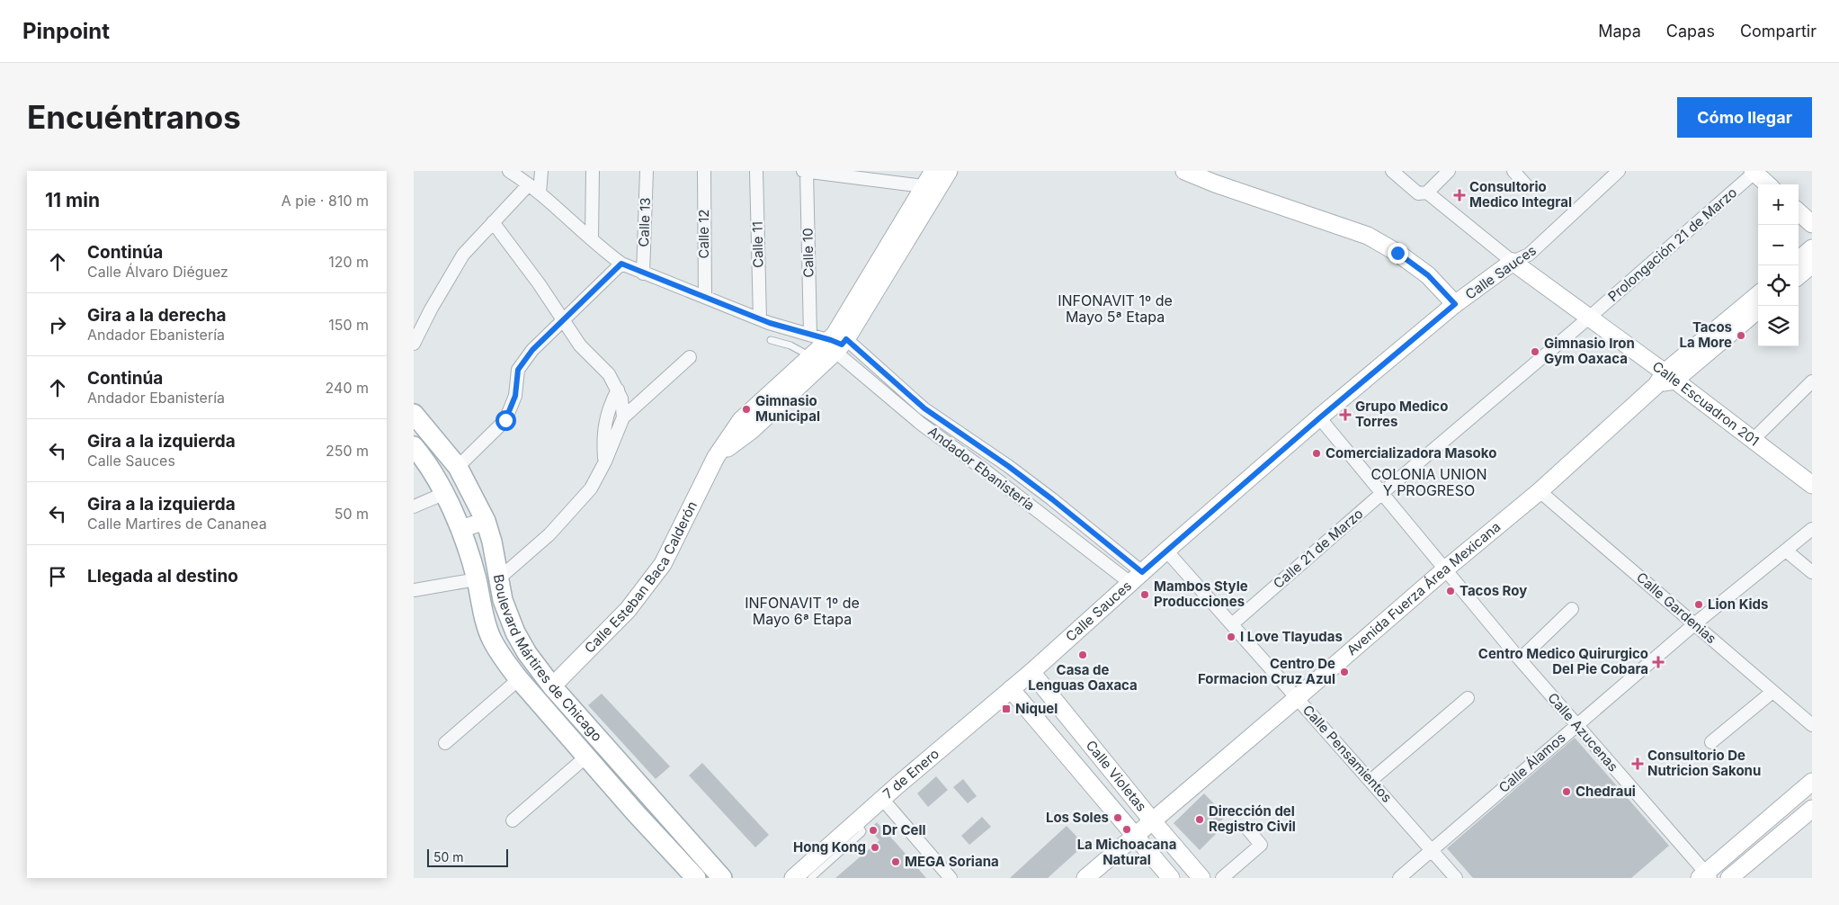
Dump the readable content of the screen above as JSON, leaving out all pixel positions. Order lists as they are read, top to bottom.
{
  "streets": {
    "main road": ["Boulevard Mártires de Chicago"],
    "street": [
      "Calle 13",
      "Calle 12",
      "Calle 11",
      "Prolongación 21 de Marzo",
      "Calle 10",
      "Calle Sauces",
      "Calle Escuadron 201",
      "Andador Ebanistería",
      "Calle 21 de Marzo",
      "Calle Esteban Baca Calderón",
      "Avenida Fuerza Área Mexicana",
      "Calle Gardenias",
      "Calle Azucenas",
      "Calle Pensamientos",
      "Calle Álamos",
      "7 de Enero",
      "Calle Violetas"
    ]
  },
  "crossings": [
    ["Calle 13", "Andador Ebanistería"],
    ["Calle 12", "Andador Ebanistería"],
    ["Calle 11", "Andador Ebanistería"],
    ["Prolongación 21 de Marzo", "Calle Escuadron 201"],
    ["Prolongación 21 de Marzo", "Calle 21 de Marzo"],
    ["Calle 10", "Andador Ebanistería"],
    ["Calle Sauces", "Calle Escuadron 201"],
    ["Calle Sauces", "Andador Ebanistería"],
    ["Calle Sauces", "Calle Azucenas"],
    ["Calle Sauces", "Calle Pensamientos"],
    ["Calle Sauces", "7 de Enero"],
    ["Calle Sauces", "Calle Violetas"],
    ["Calle Escuadron 201", "Calle 21 de Marzo"],
    ["Calle Escuadron 201", "Avenida Fuerza Área Mexicana"],
    ["Andador Ebanistería", "Calle Esteban Baca Calderón"],
    ["Calle 21 de Marzo", "Calle Azucenas"],
    ["Calle 21 de Marzo", "Calle Pensamientos"],
    ["Calle Esteban Baca Calderón", "Boulevard Mártires de Chicago"],
    ["Avenida Fuerza Área Mexicana", "Calle Gardenias"],
    ["Avenida Fuerza Área Mexicana", "Calle Azucenas"],
    ["Avenida Fuerza Área Mexicana", "Calle Pensamientos"],
    ["Avenida Fuerza Área Mexicana", "Calle Violetas"],
    ["Calle Gardenias", "Calle Álamos"],
    ["Calle Azucenas", "Calle Álamos"],
    ["Calle Pensamientos", "Calle Álamos"],
    ["7 de Enero", "Calle Violetas"]
  ],
  "districts": ["INFONAVIT 1º de Mayo 5ª Etapa", "COLONIA UNION Y PROGRESO", "INFONAVIT 1º de Mayo 6ª Etapa"],
  "places": {
    "health": [
      "Consultorio Medico Integral",
      "Grupo Medico Torres",
      "Centro Medico Quirurgico Del Pie Cobara",
      "Consultorio De Nutricion Sakonu"
    ],
    "other": [
      "Tacos La More",
      "Gimnasio Iron Gym Oaxaca",
      "Gimnasio Municipal",
      "Comercializadora Masoko",
      "Tacos Roy",
      "Mambos Style Producciones",
      "Lion Kids",
      "I Love Tlayudas",
      "Casa de Lenguas Oaxaca",
      "Centro De Formacion Cruz Azul",
      "Chedraui",
      "Los Soles",
      "Dirección del Registro Civil",
      "La Michoacana Natural",
      "Dr Cell",
      "Hong Kong",
      "MEGA Soriana"
    ],
    "transit": ["Niquel"]
  },
  "scale_bar": "50 m",
  "page": {
    "header": "Pinpoint",
    "nav": ["Mapa", "Capas", "Compartir"],
    "buttons": "Cómo llegar",
    "title": "Encuéntranos",
    "heading": ["11 min", "A pie · 810 m"],
    "map_buttons": ["+", "−"],
    "list": [
      ["Continúa", "Calle Álvaro Diéguez", "120 m"],
      ["Gira a la derecha", "Andador Ebanistería", "150 m"],
      ["Continúa", "Andador Ebanistería", "240 m"],
      ["Gira a la izquierda", "Calle Sauces", "250 m"],
      ["Gira a la izquierda", "Calle Martires de Cananea", "50 m"],
      "Llegada al destino"
    ],
    "scale": "50 m"
  }
}
